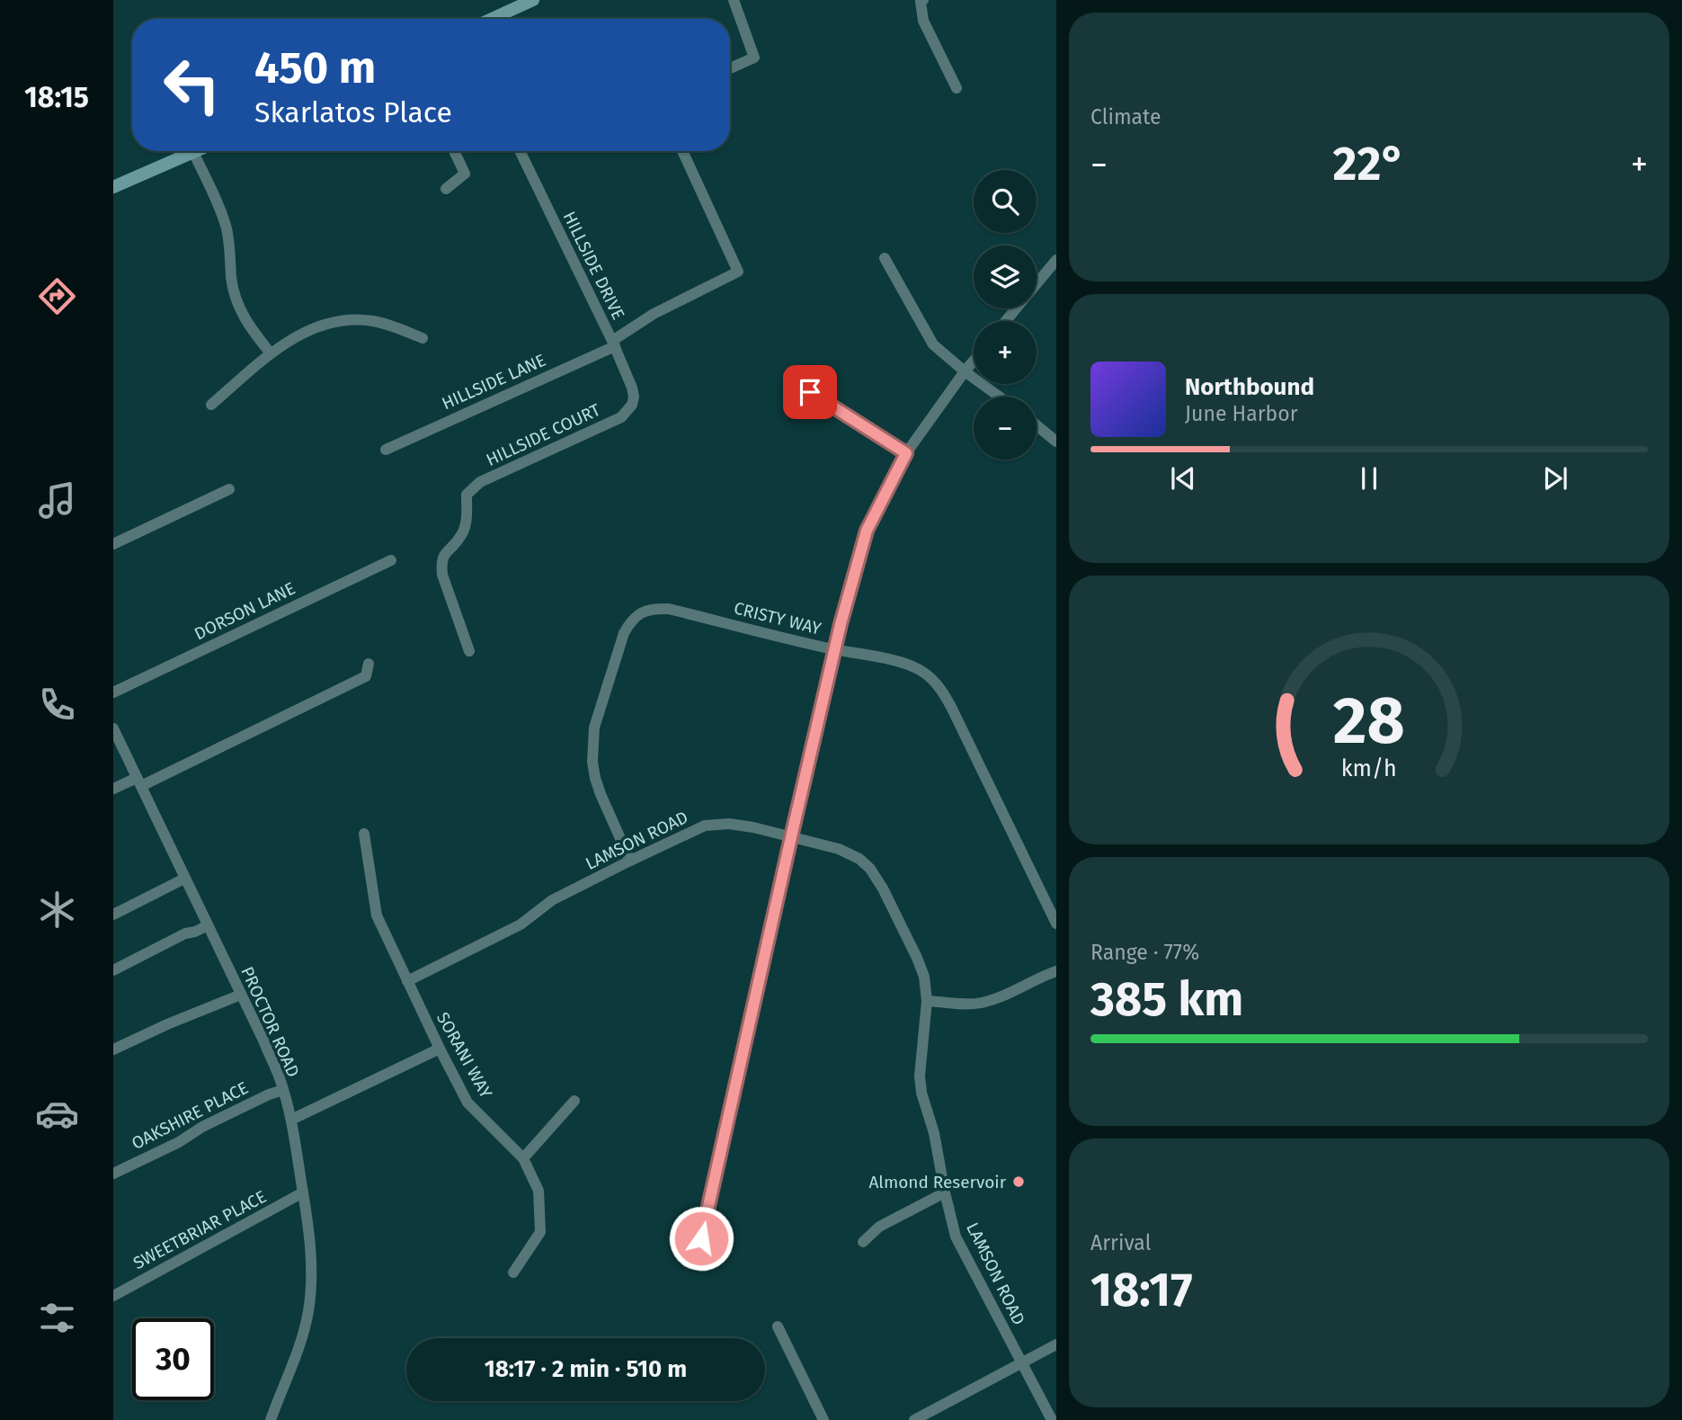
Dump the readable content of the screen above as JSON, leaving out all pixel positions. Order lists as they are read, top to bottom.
{
  "streets": {
    "street": [
      "HILLSIDE DRIVE",
      "HILLSIDE LANE",
      "HILLSIDE COURT",
      "DORSON LANE",
      "CRISTY WAY",
      "LAMSON ROAD",
      "PROCTOR ROAD",
      "SORANI WAY",
      "OAKSHIRE PLACE",
      "SWEETBRIAR PLACE"
    ]
  },
  "crossings": [
    ["HILLSIDE DRIVE", "HILLSIDE LANE"],
    ["HILLSIDE DRIVE", "HILLSIDE COURT"],
    ["CRISTY WAY", "LAMSON ROAD"],
    ["LAMSON ROAD", "SORANI WAY"],
    ["PROCTOR ROAD", "OAKSHIRE PLACE"],
    ["PROCTOR ROAD", "SWEETBRIAR PLACE"]
  ],
  "places": ["Almond Reservoir"],
  "page": {
    "tabs": "18:15",
    "tile": [
      "Climate",
      ["Range · 77%", "385 km"],
      ["Arrival", "18:17"]
    ],
    "turn": ["450 m", "Skarlatos Place"],
    "heat": ["−", "22°", "+"],
    "map_buttons": ["+", "−"],
    "song": ["Northbound", "June Harbor"],
    "limit": "30",
    "trip": "18:17 · 2 min · 510 m",
    "gauge": ["28", "km/h"]
  }
}
